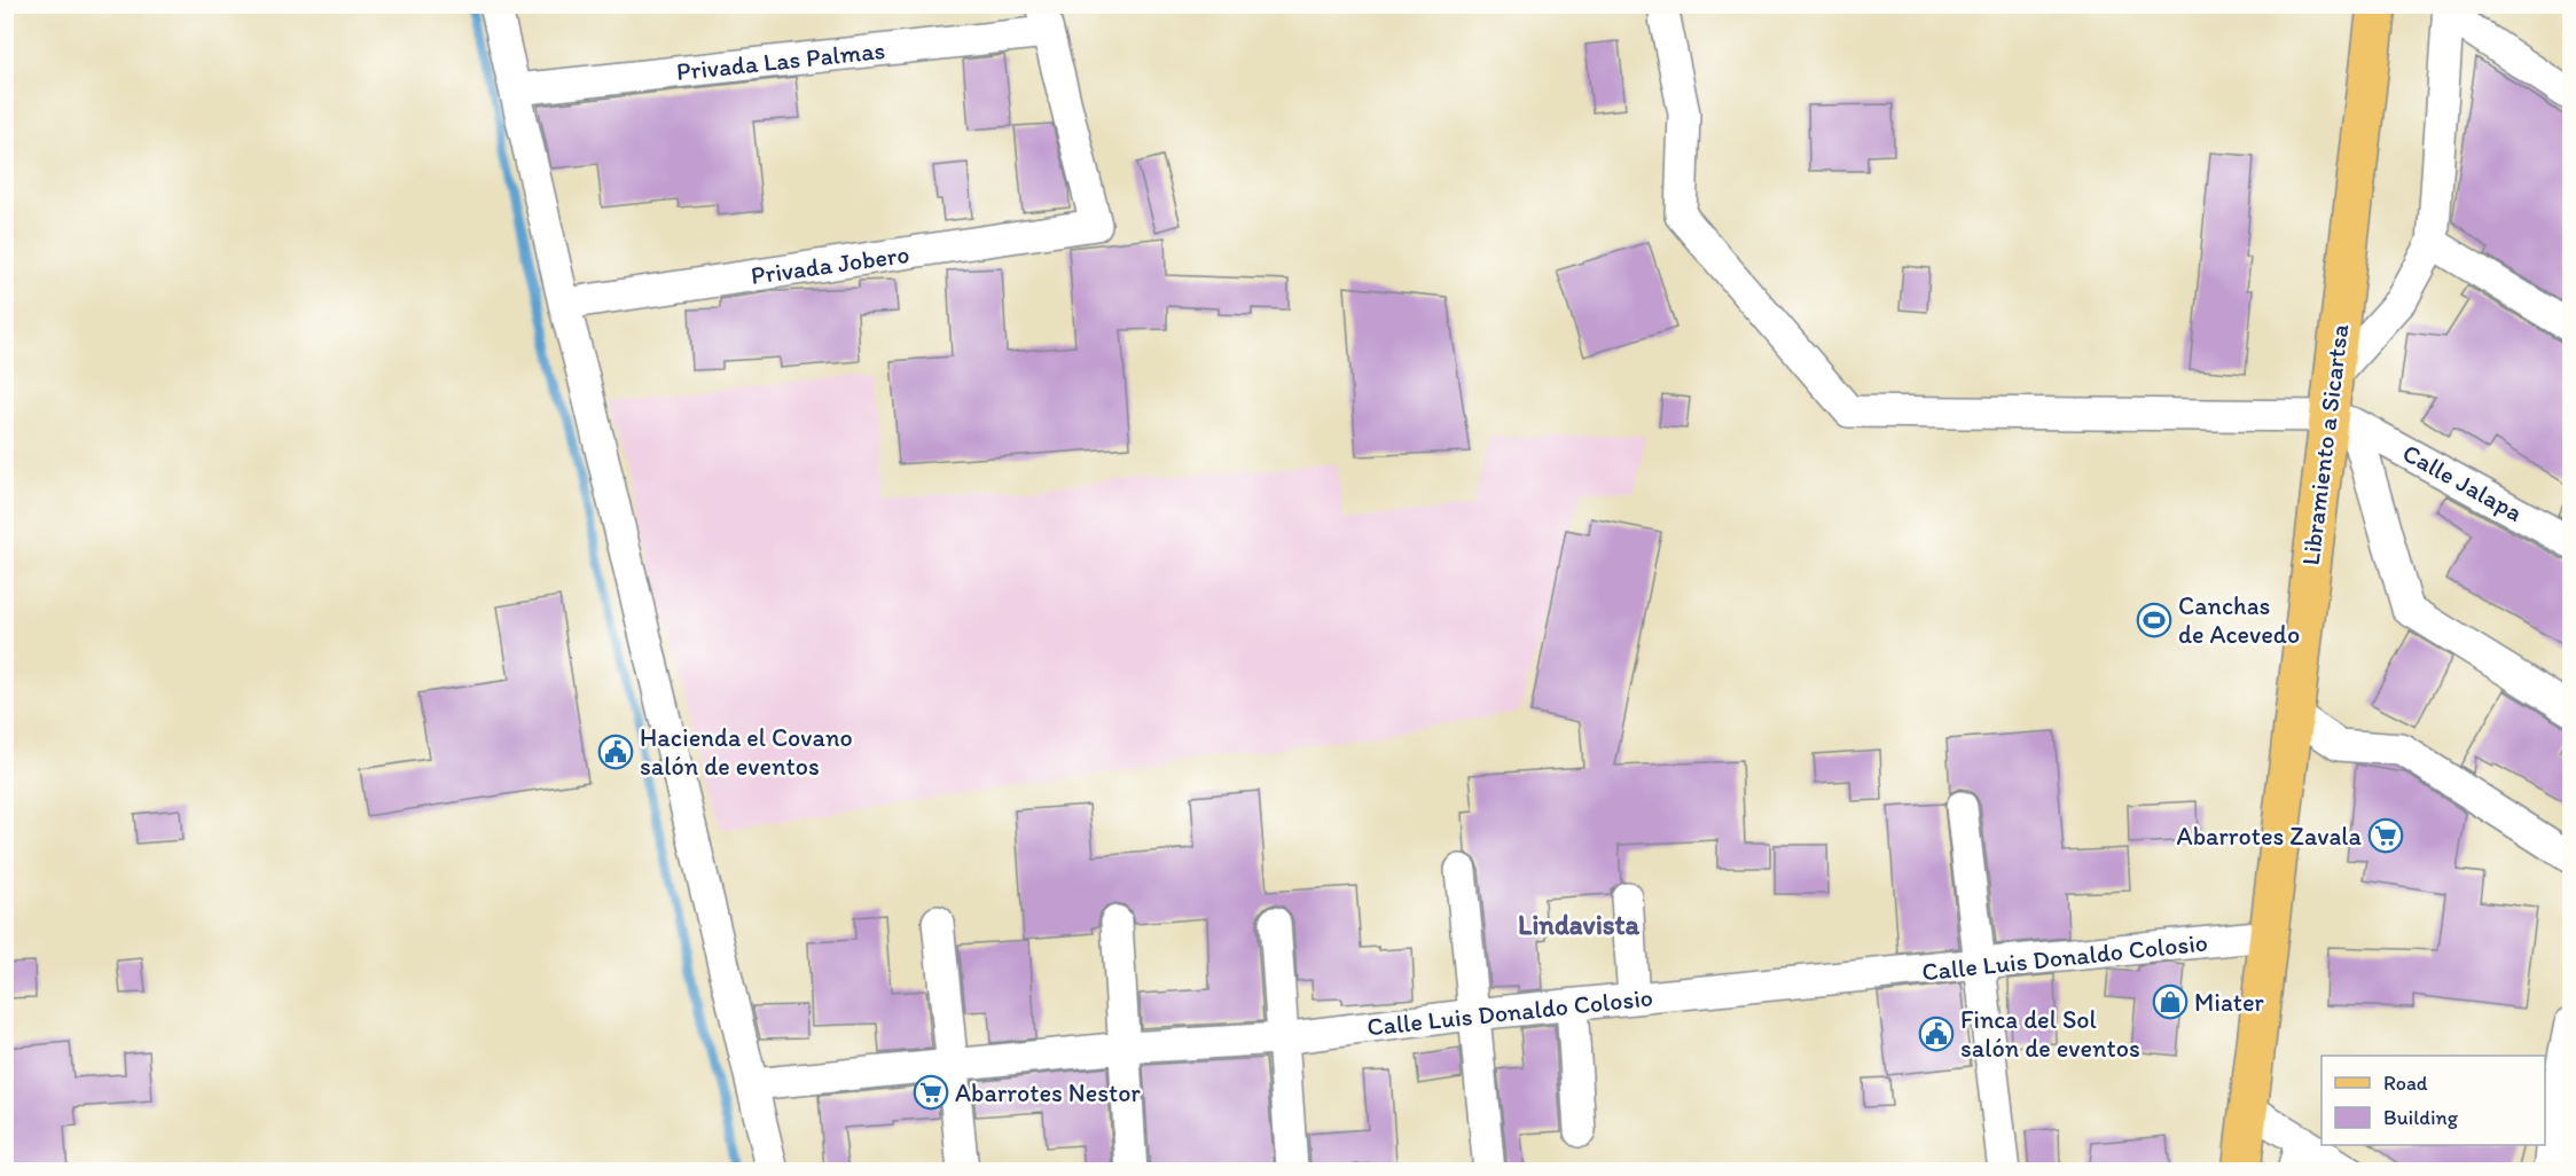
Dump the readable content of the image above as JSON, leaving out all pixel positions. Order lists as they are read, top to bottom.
{
  "streets": {
    "main road": ["Libramiento a Sicartsa"],
    "street": [
      "Privada Las Palmas",
      "Privada Jobero",
      "Calle Jalapa",
      "Calle Luis Donaldo Colosio"
    ]
  },
  "crossings": [
    ["Privada Las Palmas", "Privada Jobero"],
    ["Libramiento a Sicartsa", "Calle Jalapa"],
    ["Libramiento a Sicartsa", "Calle Luis Donaldo Colosio"]
  ],
  "districts": ["Lindavista"],
  "places": {
    "sports": ["Canchas de Acevedo"],
    "public building": ["Hacienda el Covano salón de eventos", "Finca del Sol salón de eventos"],
    "supermarket": ["Abarrotes Zavala", "Abarrotes Nestor"],
    "shop": ["Miater"]
  },
  "legend": ["Road", "Building"]
}
